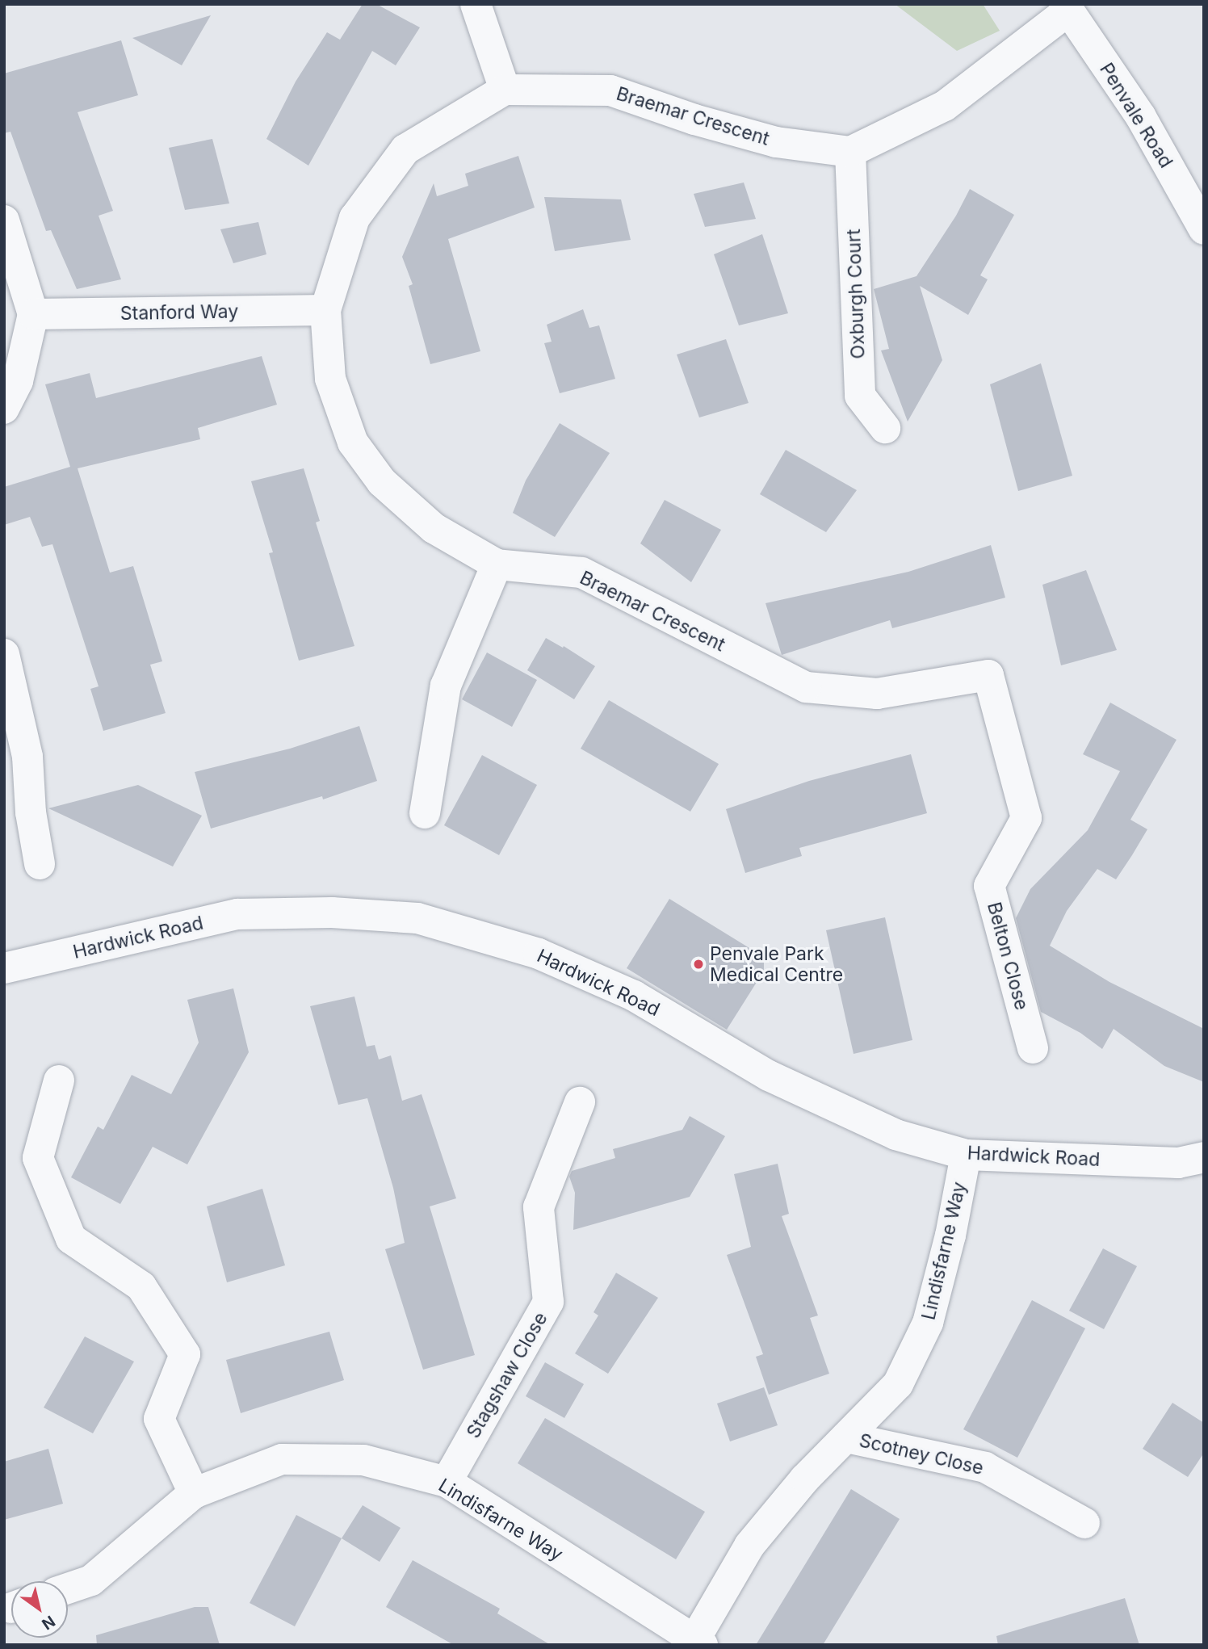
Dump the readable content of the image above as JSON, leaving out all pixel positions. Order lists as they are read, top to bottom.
{
  "streets": {
    "street": [
      "Penvale Road",
      "Braemar Crescent",
      "Oxburgh Court",
      "Stanford Way",
      "Hardwick Road",
      "Belton Close",
      "Lindisfarne Way",
      "Stagshaw Close",
      "Scotney Close"
    ]
  },
  "crossings": [
    ["Braemar Crescent", "Oxburgh Court"],
    ["Braemar Crescent", "Stanford Way"],
    ["Braemar Crescent", "Belton Close"],
    ["Hardwick Road", "Lindisfarne Way"],
    ["Lindisfarne Way", "Stagshaw Close"],
    ["Lindisfarne Way", "Scotney Close"]
  ],
  "places": ["Penvale Park Medical Centre"],
  "north": "bottom right"
}
